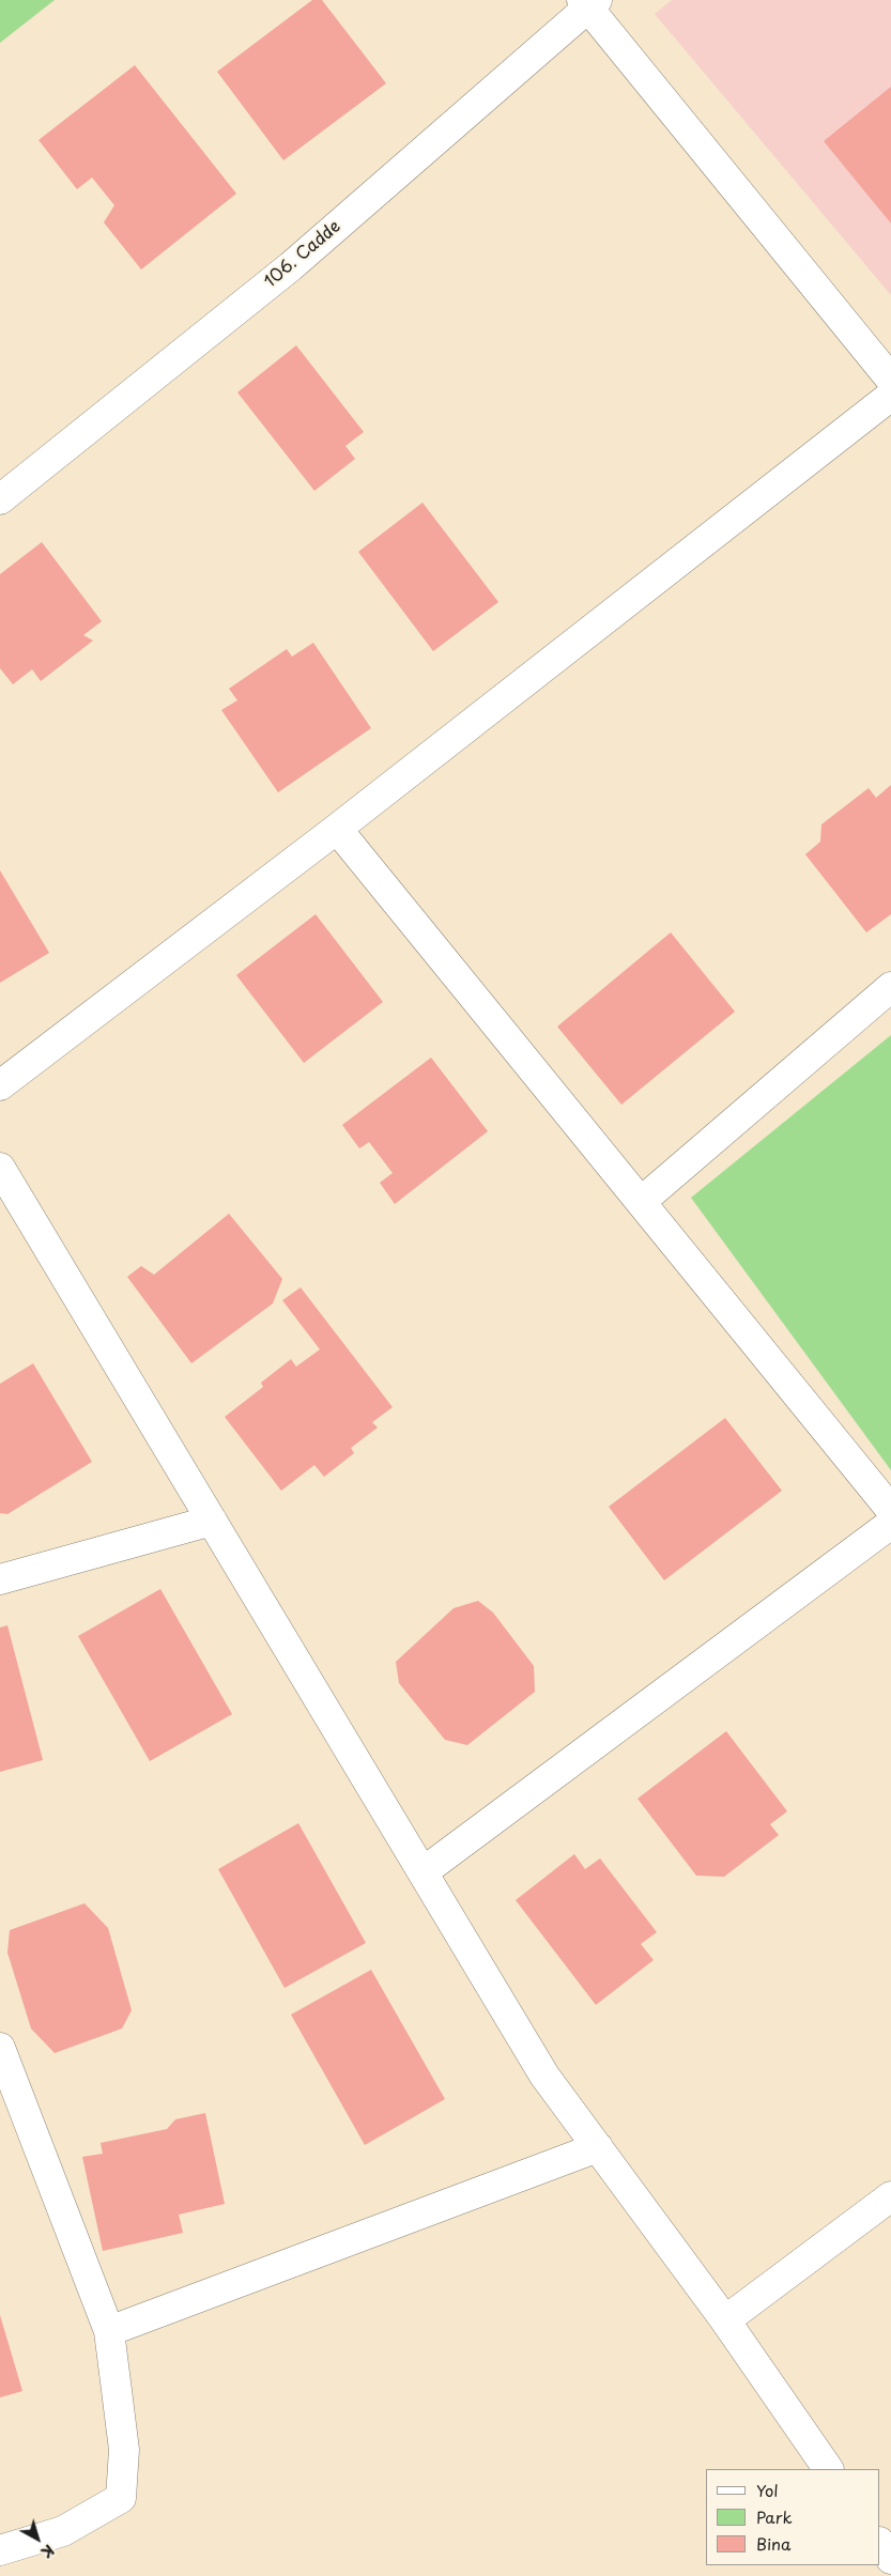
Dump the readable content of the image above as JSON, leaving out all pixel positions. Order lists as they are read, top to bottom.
{
  "streets": {
    "street": ["106. Cadde"]
  },
  "legend": ["Yol", "Park", "Bina"],
  "north": "bottom right"
}
